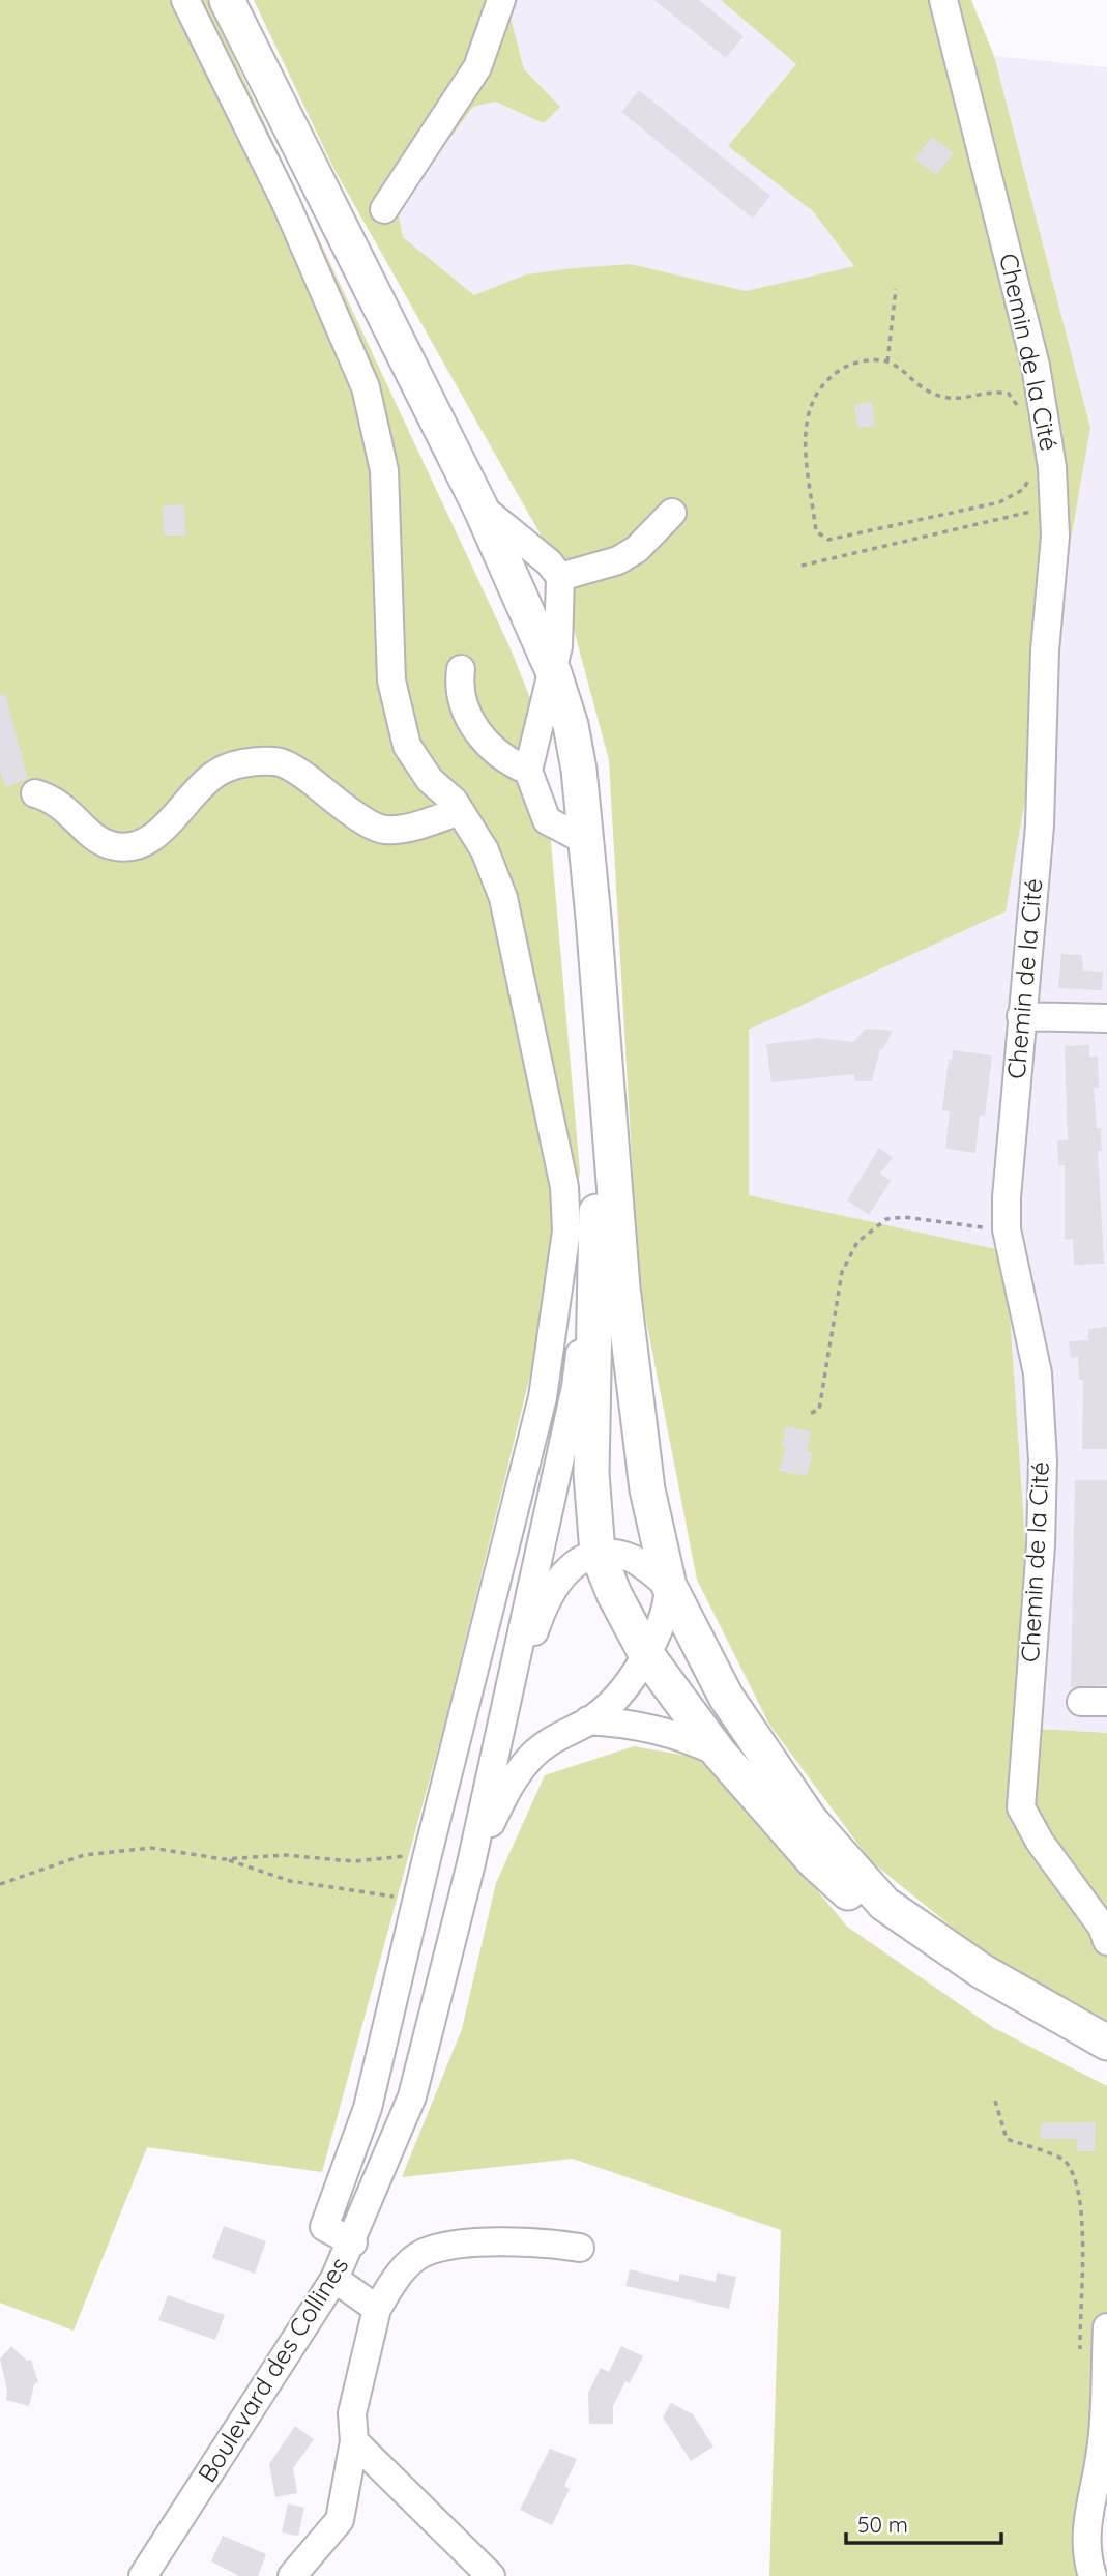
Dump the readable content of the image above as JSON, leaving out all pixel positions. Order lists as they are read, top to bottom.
{
  "streets": {
    "street": ["Chemin de la Cité", "Boulevard des Collines"]
  },
  "scale_bar": "50 m"
}
